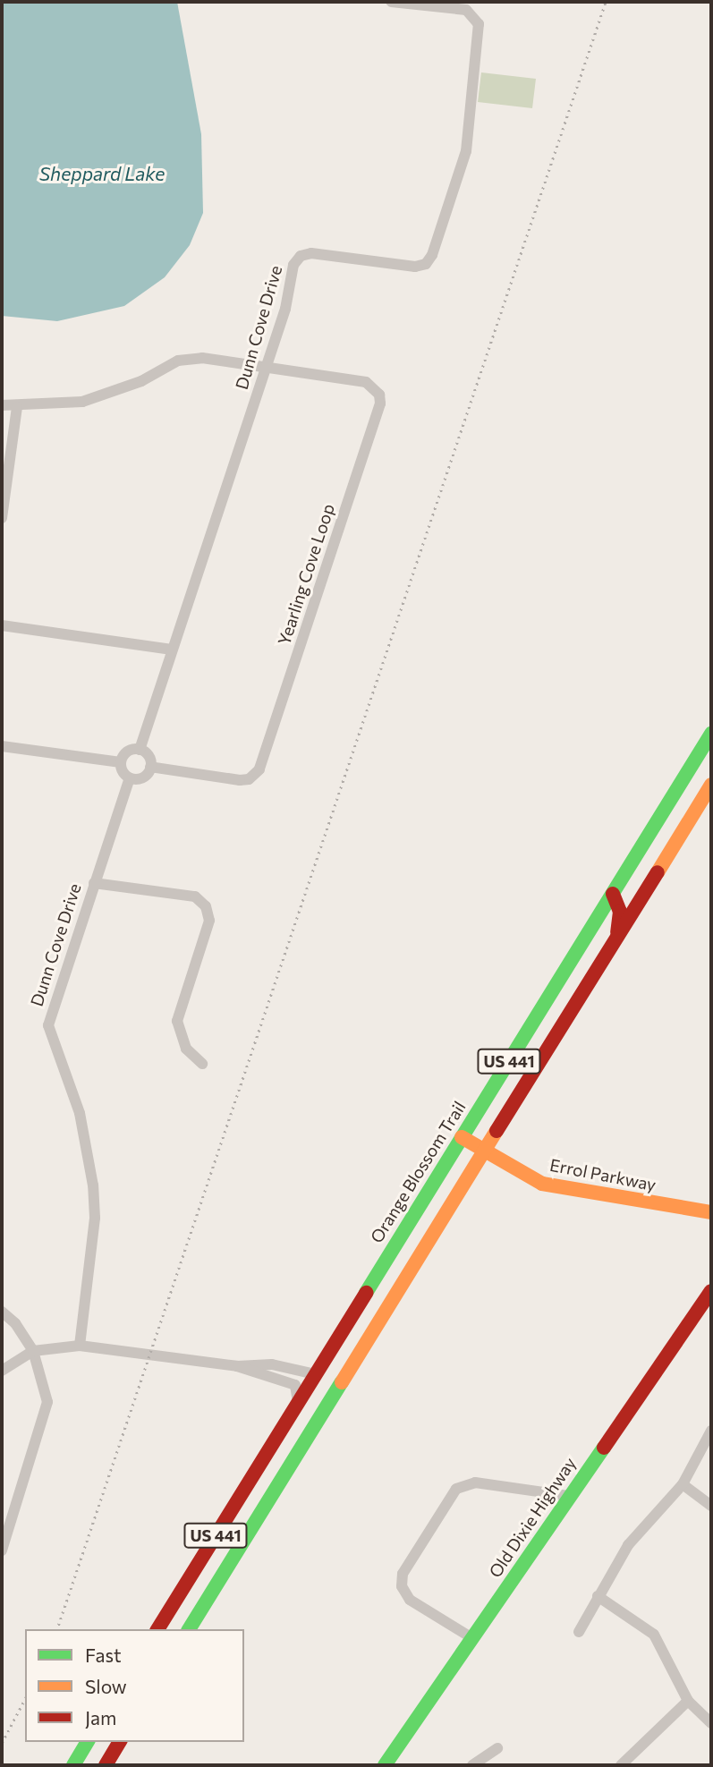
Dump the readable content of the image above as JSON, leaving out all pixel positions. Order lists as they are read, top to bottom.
{
  "streets": {
    "main road": [
      "US 441",
      "Orange Blossom Trail",
      "Errol Parkway",
      "Old Dixie Highway"
    ],
    "street": ["Dunn Cove Drive", "Yearling Cove Loop"]
  },
  "crossings": [
    ["Dunn Cove Drive", "Yearling Cove Loop"],
    ["US 441", "Errol Parkway"],
    ["Orange Blossom Trail", "Errol Parkway"]
  ],
  "water": ["Sheppard Lake"],
  "legend": ["Fast", "Slow", "Jam"]
}
